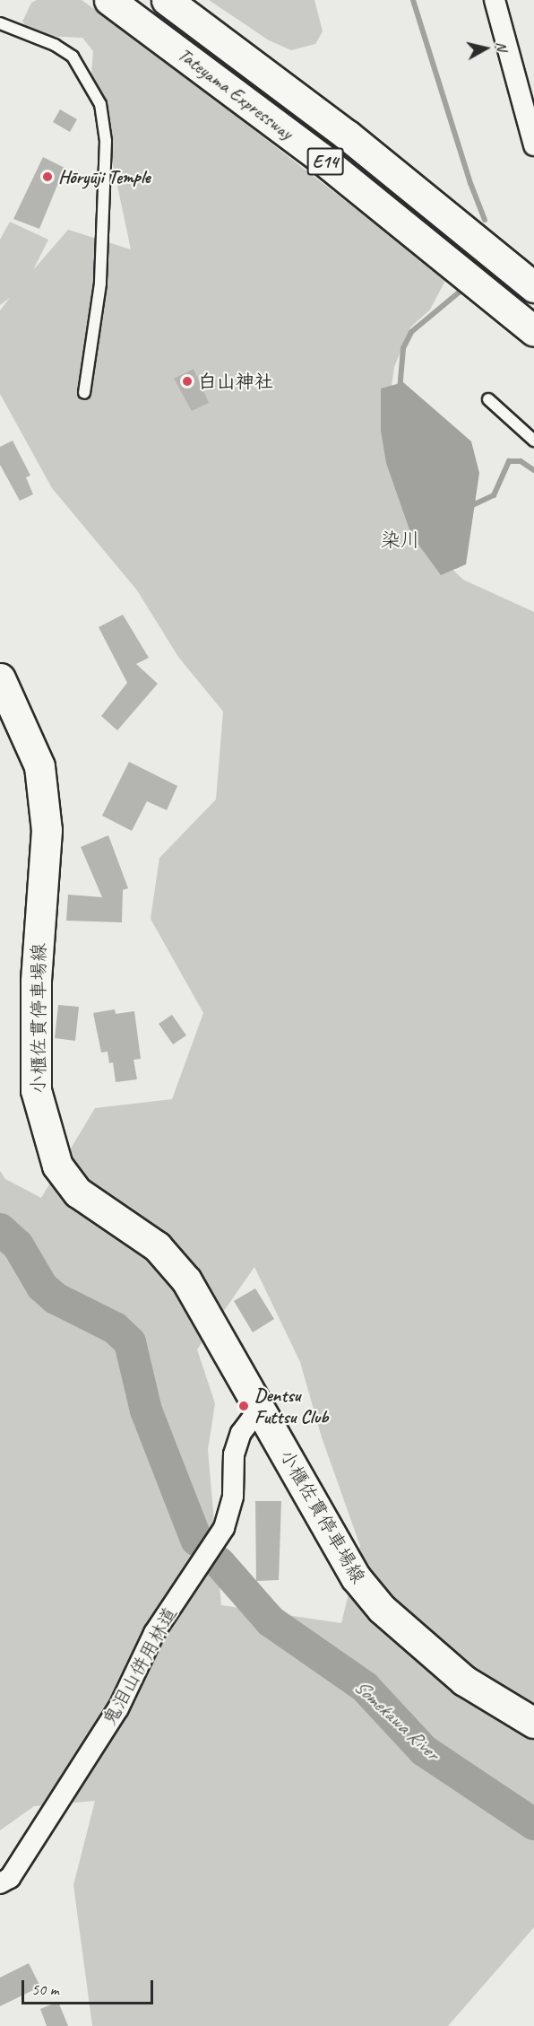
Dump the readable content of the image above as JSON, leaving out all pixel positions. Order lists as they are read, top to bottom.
{
  "streets": {
    "main road": ["Tateyama Expressway", "E14", "小櫃佐貫停車場線"],
    "street": ["鬼泪山併用林道"]
  },
  "crossings": [
    ["小櫃佐貫停車場線", "鬼泪山併用林道"]
  ],
  "districts": ["染川"],
  "water": ["Somekawa River"],
  "places": ["Hōryūji Temple", "白山神社", "Dentsu Futtsu Club"],
  "scale_bar": "50 m",
  "north": "right"
}
